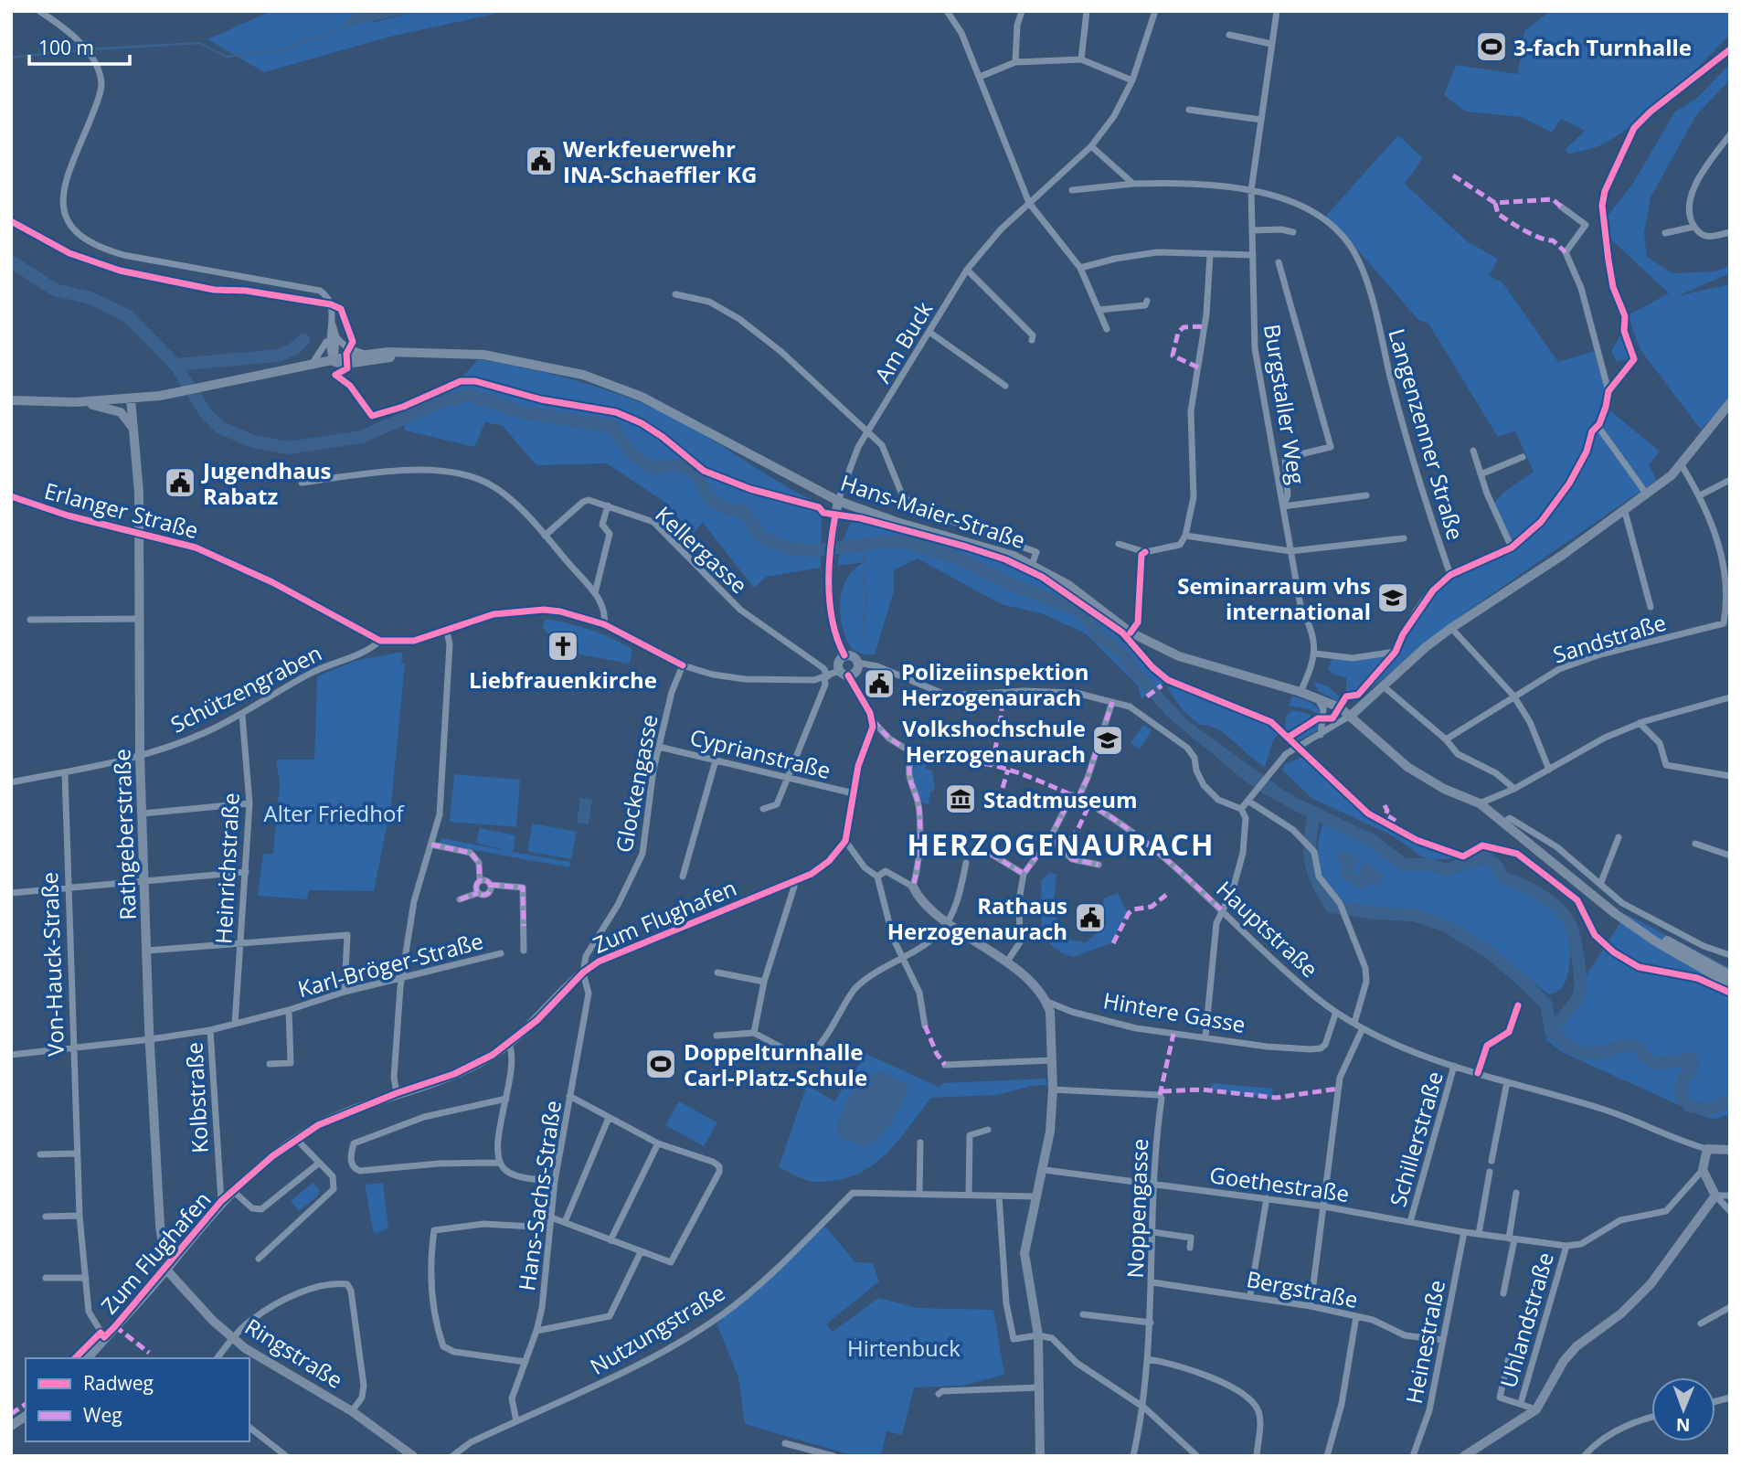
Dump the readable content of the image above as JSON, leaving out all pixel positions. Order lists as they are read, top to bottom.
{
  "streets": {
    "street": [
      "Am Buck",
      "Burgstaller Weg",
      "Langenzenner Straße",
      "Erlanger Straße",
      "Hans-Maier-Straße",
      "Kellergasse",
      "Sandstraße",
      "Schützengraben",
      "Cyprianstraße",
      "Glockengasse",
      "Rathgeberstraße",
      "Heinrichstraße",
      "Zum Flughafen",
      "Hauptstraße",
      "Von-Hauck-Straße",
      "Karl-Bröger-Straße",
      "Hintere Gasse",
      "Kolbstraße",
      "Schillerstraße",
      "Goethestraße",
      "Hans-Sachs-Straße",
      "Noppengasse",
      "Bergstraße",
      "Uhlandstraße",
      "Nutzungstraße",
      "Heinestraße",
      "Ringstraße"
    ]
  },
  "crossings": [
    ["Am Buck", "Hans-Maier-Straße"],
    ["Burgstaller Weg", "Langenzenner Straße"],
    ["Erlanger Straße", "Kellergasse"],
    ["Erlanger Straße", "Schützengraben"],
    ["Erlanger Straße", "Glockengasse"],
    ["Erlanger Straße", "Rathgeberstraße"],
    ["Hans-Maier-Straße", "Rathgeberstraße"],
    ["Schützengraben", "Rathgeberstraße"],
    ["Schützengraben", "Heinrichstraße"],
    ["Schützengraben", "Von-Hauck-Straße"],
    ["Cyprianstraße", "Glockengasse"],
    ["Glockengasse", "Zum Flughafen"],
    ["Glockengasse", "Hans-Sachs-Straße"],
    ["Rathgeberstraße", "Zum Flughafen"],
    ["Rathgeberstraße", "Karl-Bröger-Straße"],
    ["Rathgeberstraße", "Ringstraße"],
    ["Heinrichstraße", "Karl-Bröger-Straße"],
    ["Zum Flughafen", "Von-Hauck-Straße"],
    ["Zum Flughafen", "Kolbstraße"],
    ["Zum Flughafen", "Hans-Sachs-Straße"],
    ["Zum Flughafen", "Ringstraße"],
    ["Hauptstraße", "Hintere Gasse"],
    ["Hauptstraße", "Schillerstraße"],
    ["Von-Hauck-Straße", "Karl-Bröger-Straße"],
    ["Karl-Bröger-Straße", "Kolbstraße"],
    ["Schillerstraße", "Goethestraße"],
    ["Goethestraße", "Noppengasse"],
    ["Goethestraße", "Uhlandstraße"],
    ["Goethestraße", "Heinestraße"],
    ["Hans-Sachs-Straße", "Nutzungstraße"],
    ["Noppengasse", "Bergstraße"],
    ["Bergstraße", "Heinestraße"]
  ],
  "districts": ["HERZOGENAURACH"],
  "parks": ["Alter Friedhof", "Hirtenbuck"],
  "places": {
    "sports": ["3-fach Turnhalle", "Doppelturnhalle Carl-Platz-Schule"],
    "public building": [
      "Werkfeuerwehr INA-Schaeffler KG",
      "Jugendhaus Rabatz",
      "Polizeiinspektion Herzogenaurach",
      "Rathaus Herzogenaurach"
    ],
    "school or university": ["Seminarraum vhs international", "Volkshochschule Herzogenaurach"],
    "church": ["Liebfrauenkirche"],
    "museum": ["Stadtmuseum"]
  },
  "legend": ["Radweg", "Weg"],
  "scale_bar": "100 m",
  "north": "bottom"
}
